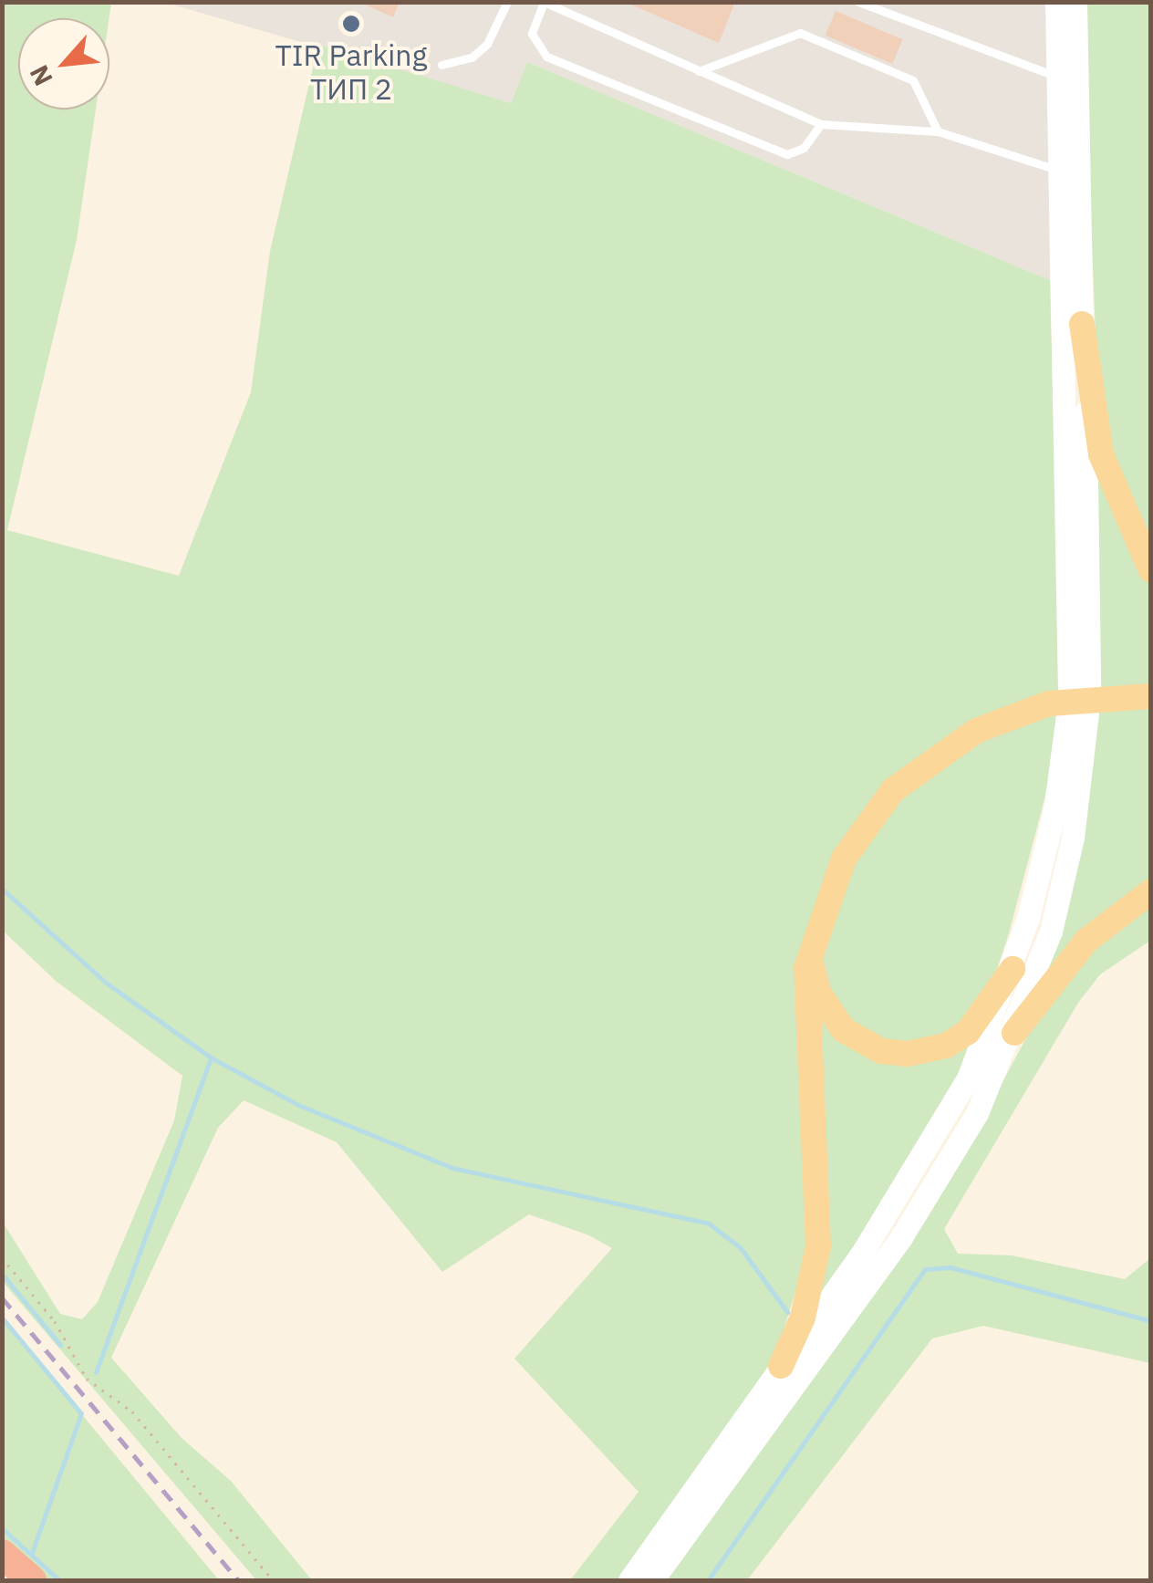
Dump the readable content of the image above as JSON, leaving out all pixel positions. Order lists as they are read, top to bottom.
{
  "places": ["TIR Parking ТИП 2"],
  "north": "bottom left"
}
